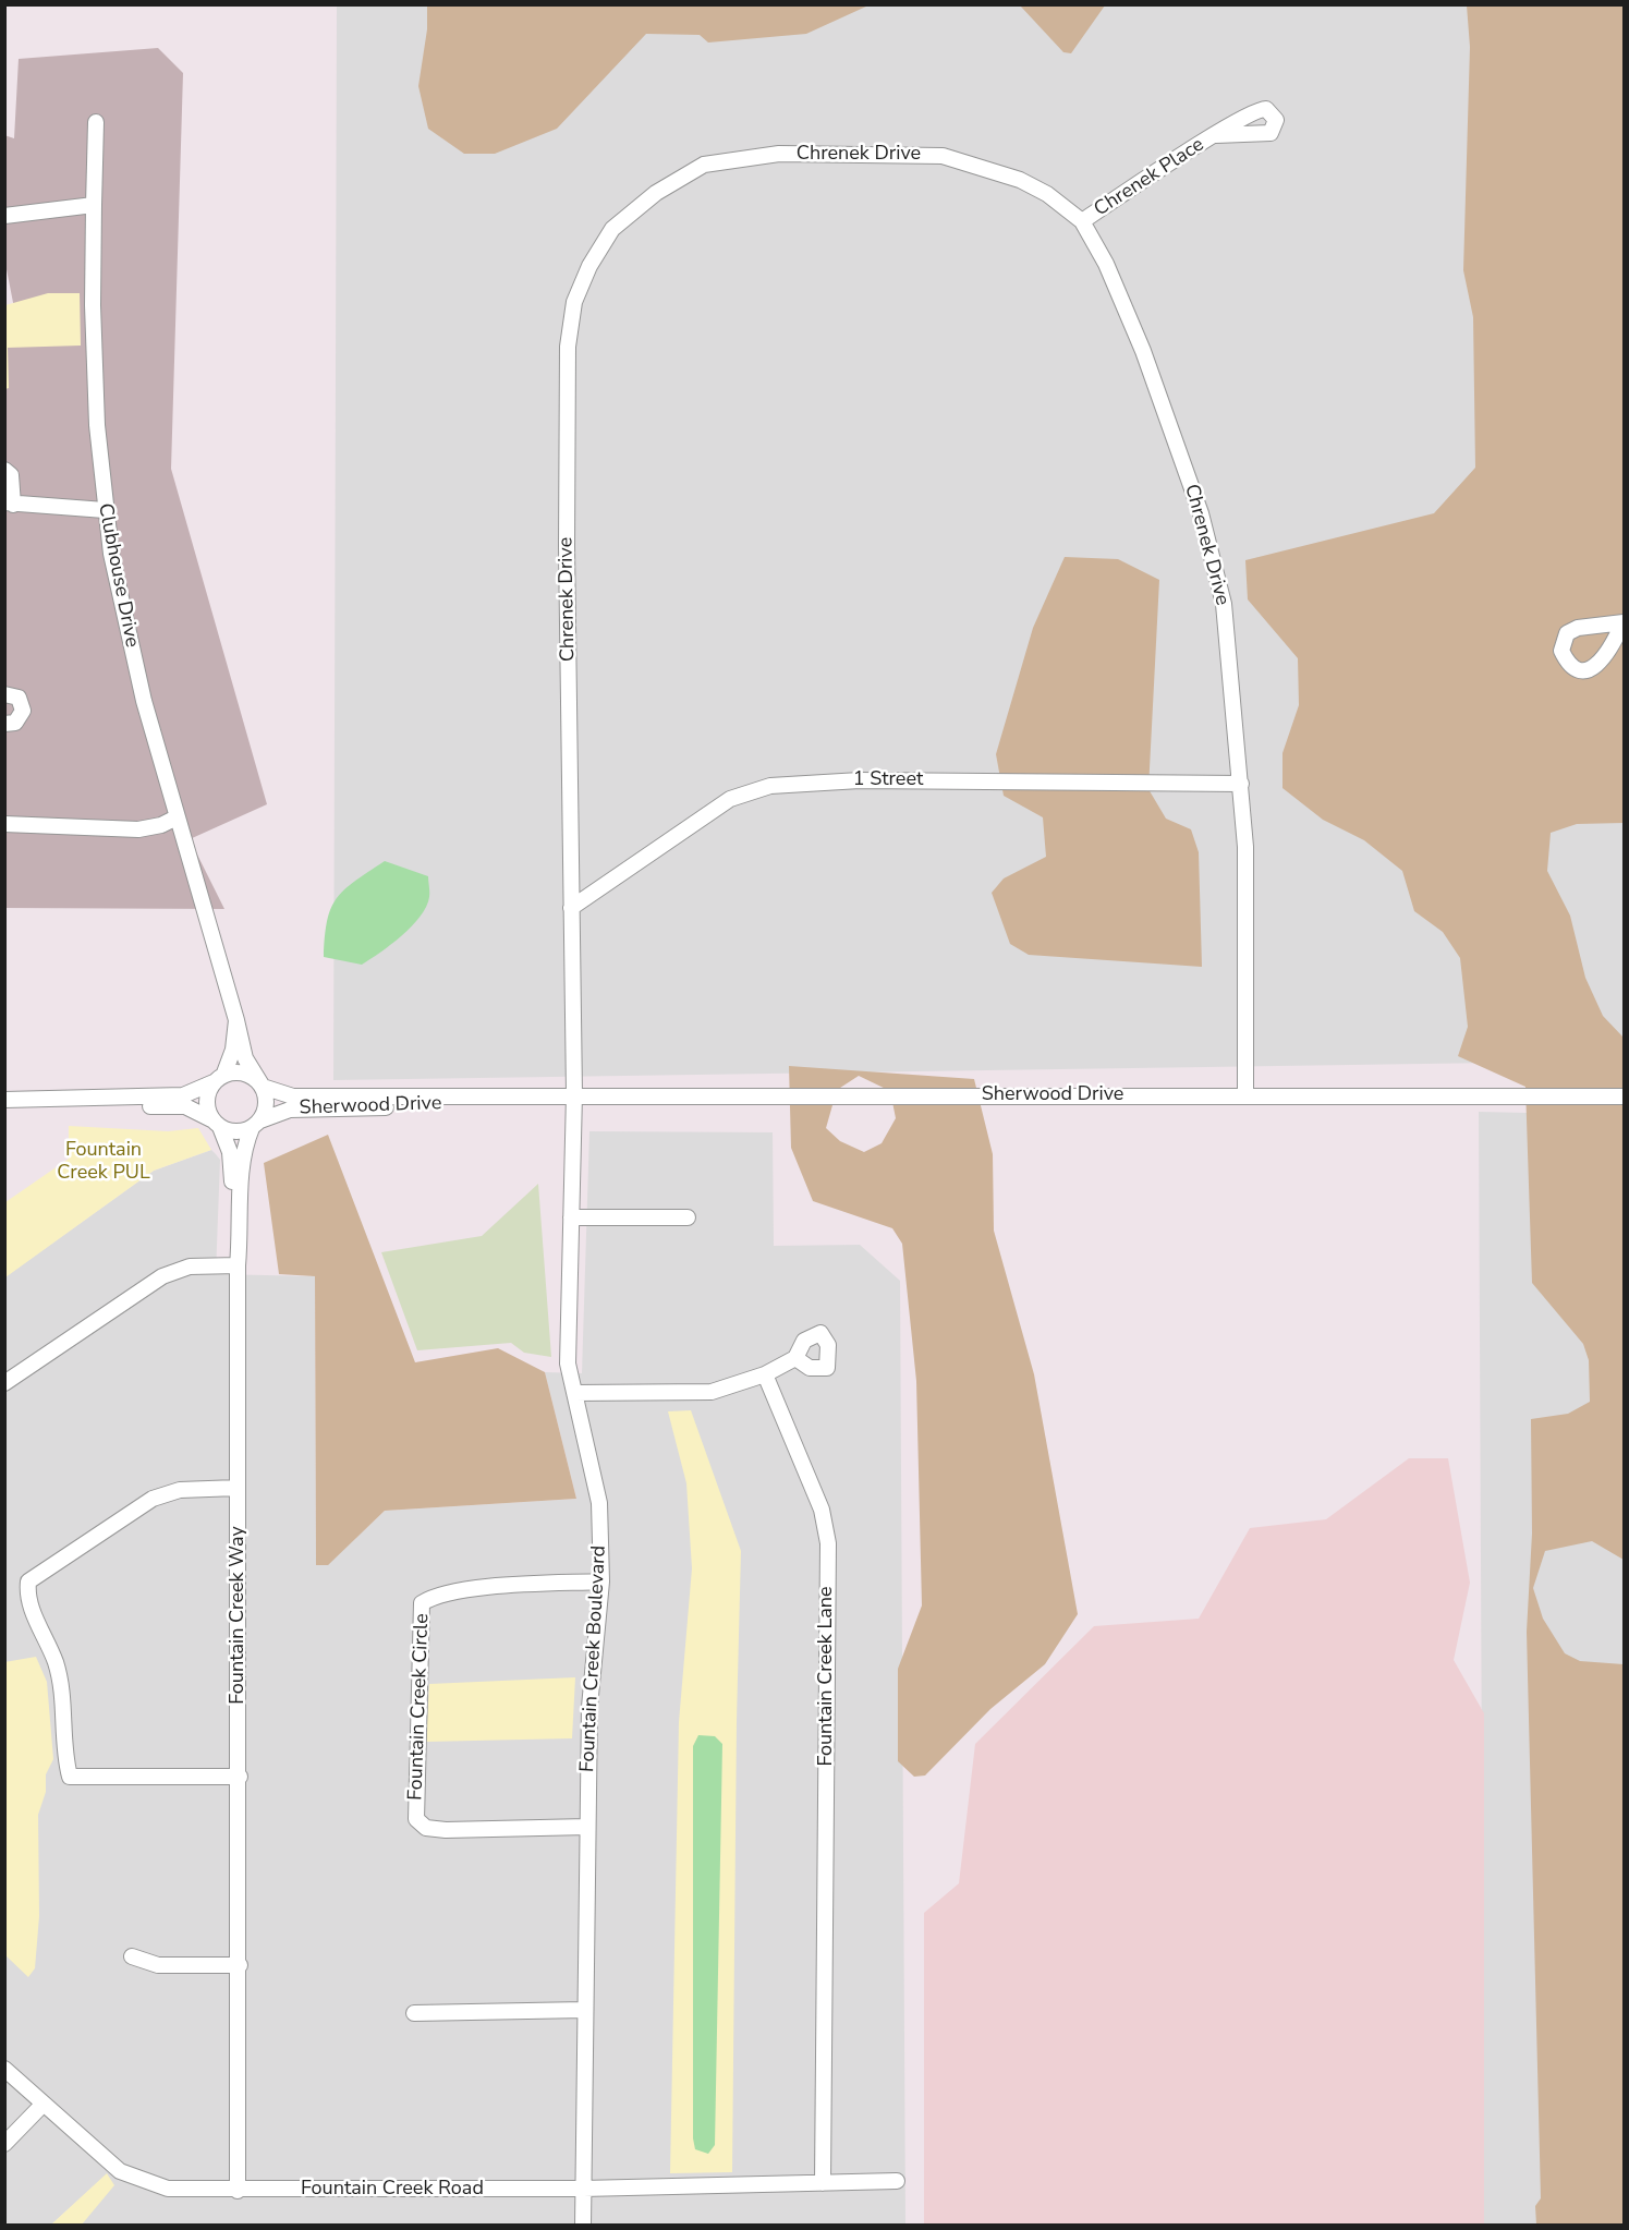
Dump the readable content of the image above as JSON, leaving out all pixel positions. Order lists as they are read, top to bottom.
{
  "streets": {
    "street": [
      "Chrenek Drive",
      "Chrenek Place",
      "Clubhouse Drive",
      "1 Street",
      "Sherwood Drive",
      "Fountain Creek Way",
      "Fountain Creek Boulevard",
      "Fountain Creek Lane",
      "Fountain Creek Circle",
      "Fountain Creek Road"
    ]
  },
  "crossings": [
    ["Chrenek Drive", "Chrenek Place"],
    ["Chrenek Drive", "1 Street"],
    ["Chrenek Drive", "Sherwood Drive"],
    ["Chrenek Drive", "Fountain Creek Boulevard"],
    ["Clubhouse Drive", "Sherwood Drive"],
    ["Clubhouse Drive", "Fountain Creek Way"],
    ["Sherwood Drive", "Fountain Creek Way"],
    ["Sherwood Drive", "Fountain Creek Boulevard"],
    ["Fountain Creek Way", "Fountain Creek Road"],
    ["Fountain Creek Boulevard", "Fountain Creek Circle"],
    ["Fountain Creek Boulevard", "Fountain Creek Road"],
    ["Fountain Creek Lane", "Fountain Creek Road"]
  ],
  "parks": ["Fountain Creek PUL"]
}
